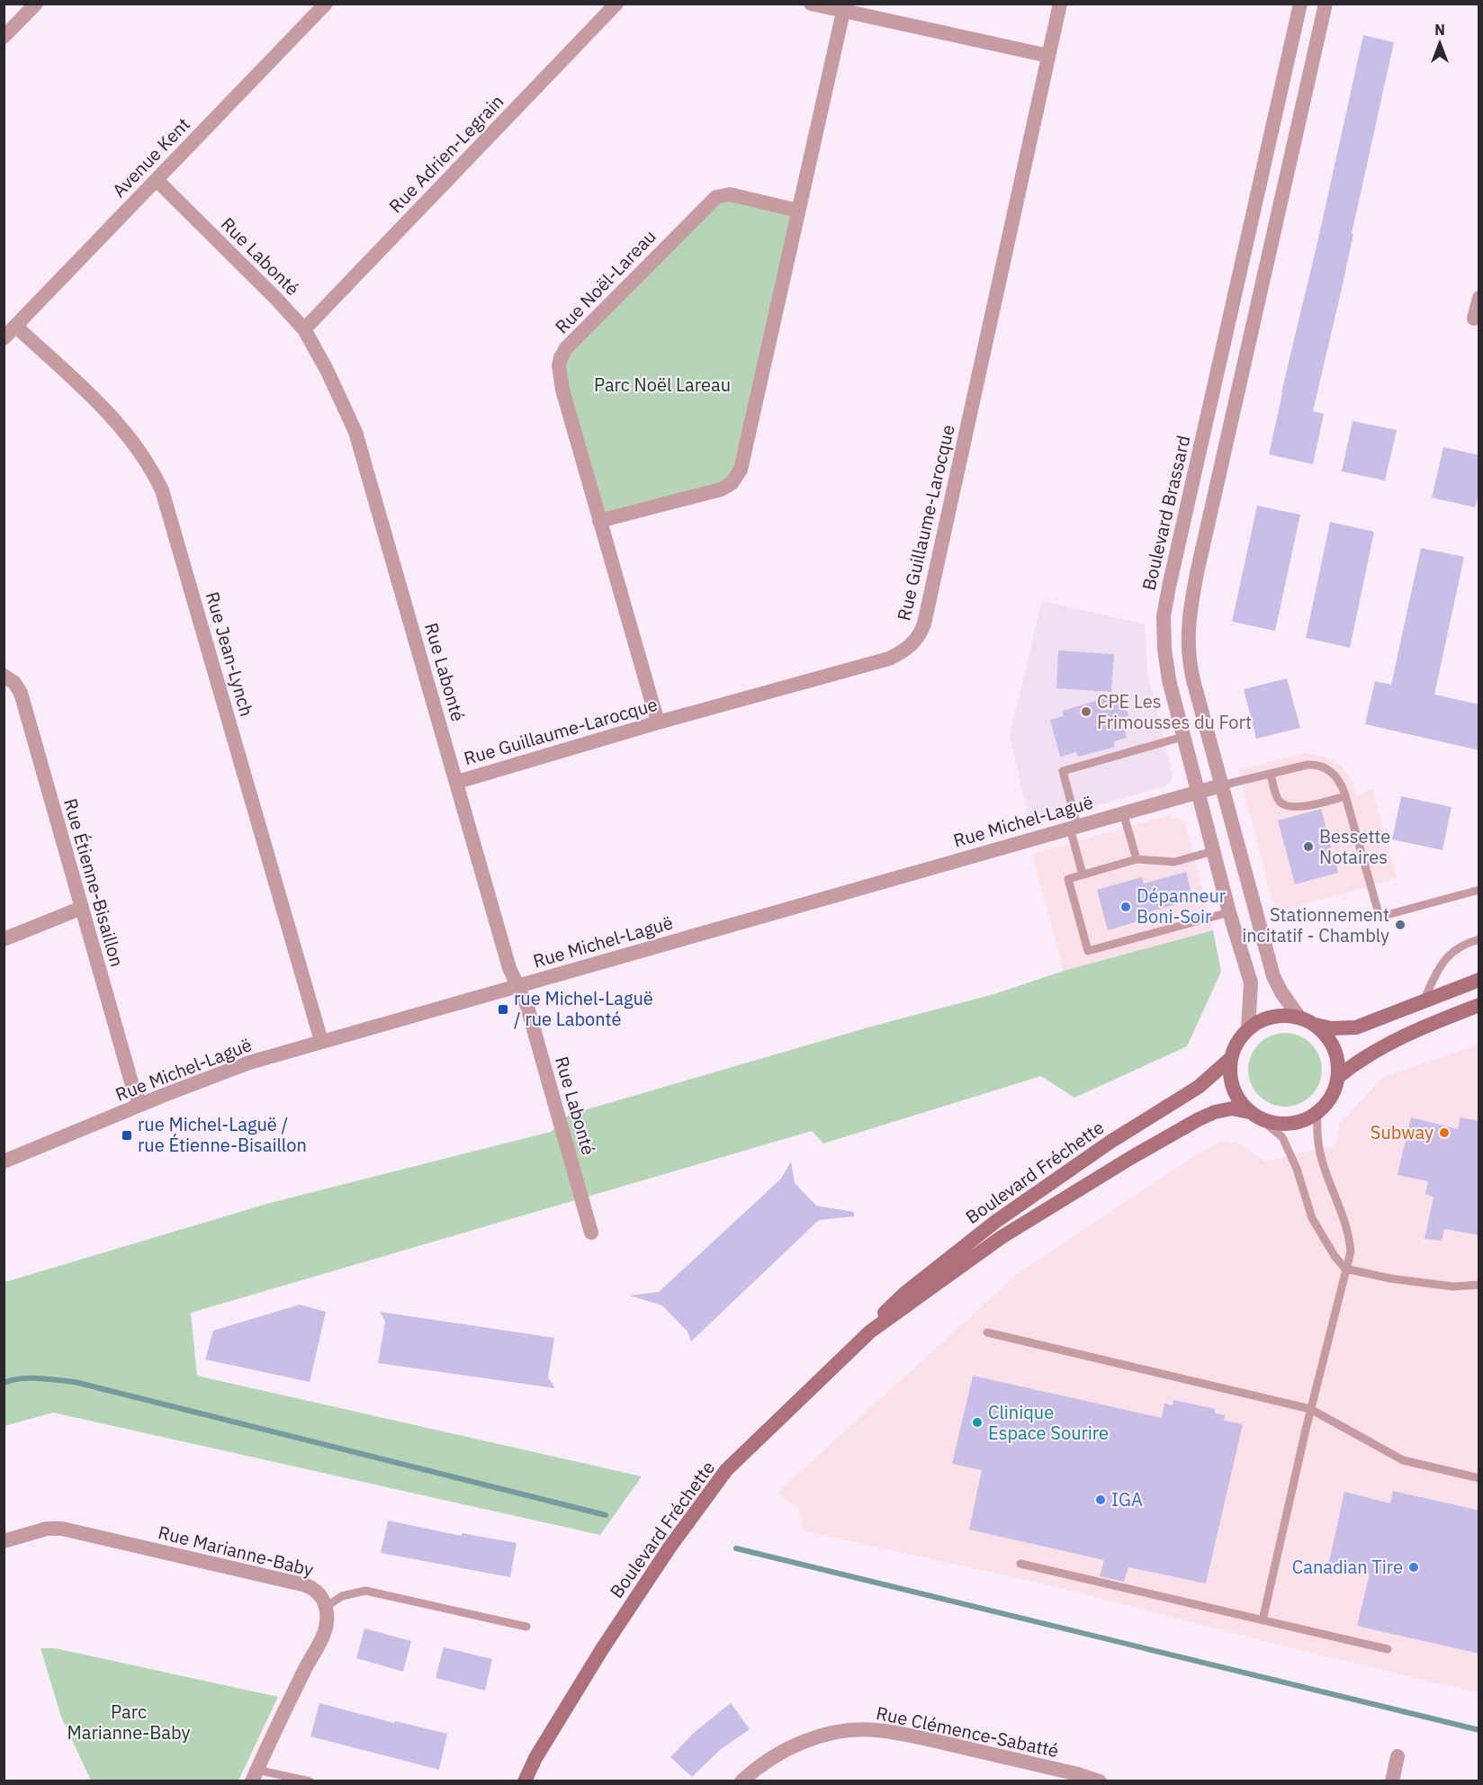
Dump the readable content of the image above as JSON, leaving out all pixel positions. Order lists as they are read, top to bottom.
{
  "streets": {
    "main road": ["Boulevard Fréchette"],
    "street": [
      "Rue Adrien-Legrain",
      "Avenue Kent",
      "Rue Labonté",
      "Rue Noël-Lareau",
      "Boulevard Brassard",
      "Rue Guillaume-Larocque",
      "Rue Jean-Lynch",
      "Rue Michel-Laguë",
      "Rue Étienne-Bisaillon",
      "Rue Marianne-Baby",
      "Rue Clémence-Sabatté"
    ]
  },
  "crossings": [
    ["Rue Adrien-Legrain", "Rue Labonté"],
    ["Avenue Kent", "Rue Labonté"],
    ["Avenue Kent", "Rue Jean-Lynch"],
    ["Rue Labonté", "Rue Guillaume-Larocque"],
    ["Rue Labonté", "Rue Michel-Laguë"],
    ["Rue Noël-Lareau", "Rue Guillaume-Larocque"],
    ["Boulevard Brassard", "Rue Michel-Laguë"],
    ["Boulevard Brassard", "Boulevard Fréchette"],
    ["Rue Jean-Lynch", "Rue Michel-Laguë"],
    ["Rue Michel-Laguë", "Rue Étienne-Bisaillon"]
  ],
  "parks": ["Parc Noël Lareau", "Parc Marianne-Baby"],
  "places": {
    "other": [
      "CPE Les Frimousses du Fort",
      "Bessette Notaires",
      "Dépanneur Boni-Soir",
      "Stationnement incitatif - Chambly",
      "Subway",
      "Clinique Espace Sourire",
      "IGA",
      "Canadian Tire"
    ],
    "transit": ["rue Michel-Laguë / rue Labonté", "rue Michel-Laguë / rue Étienne-Bisaillon"]
  },
  "north": "top"
}
